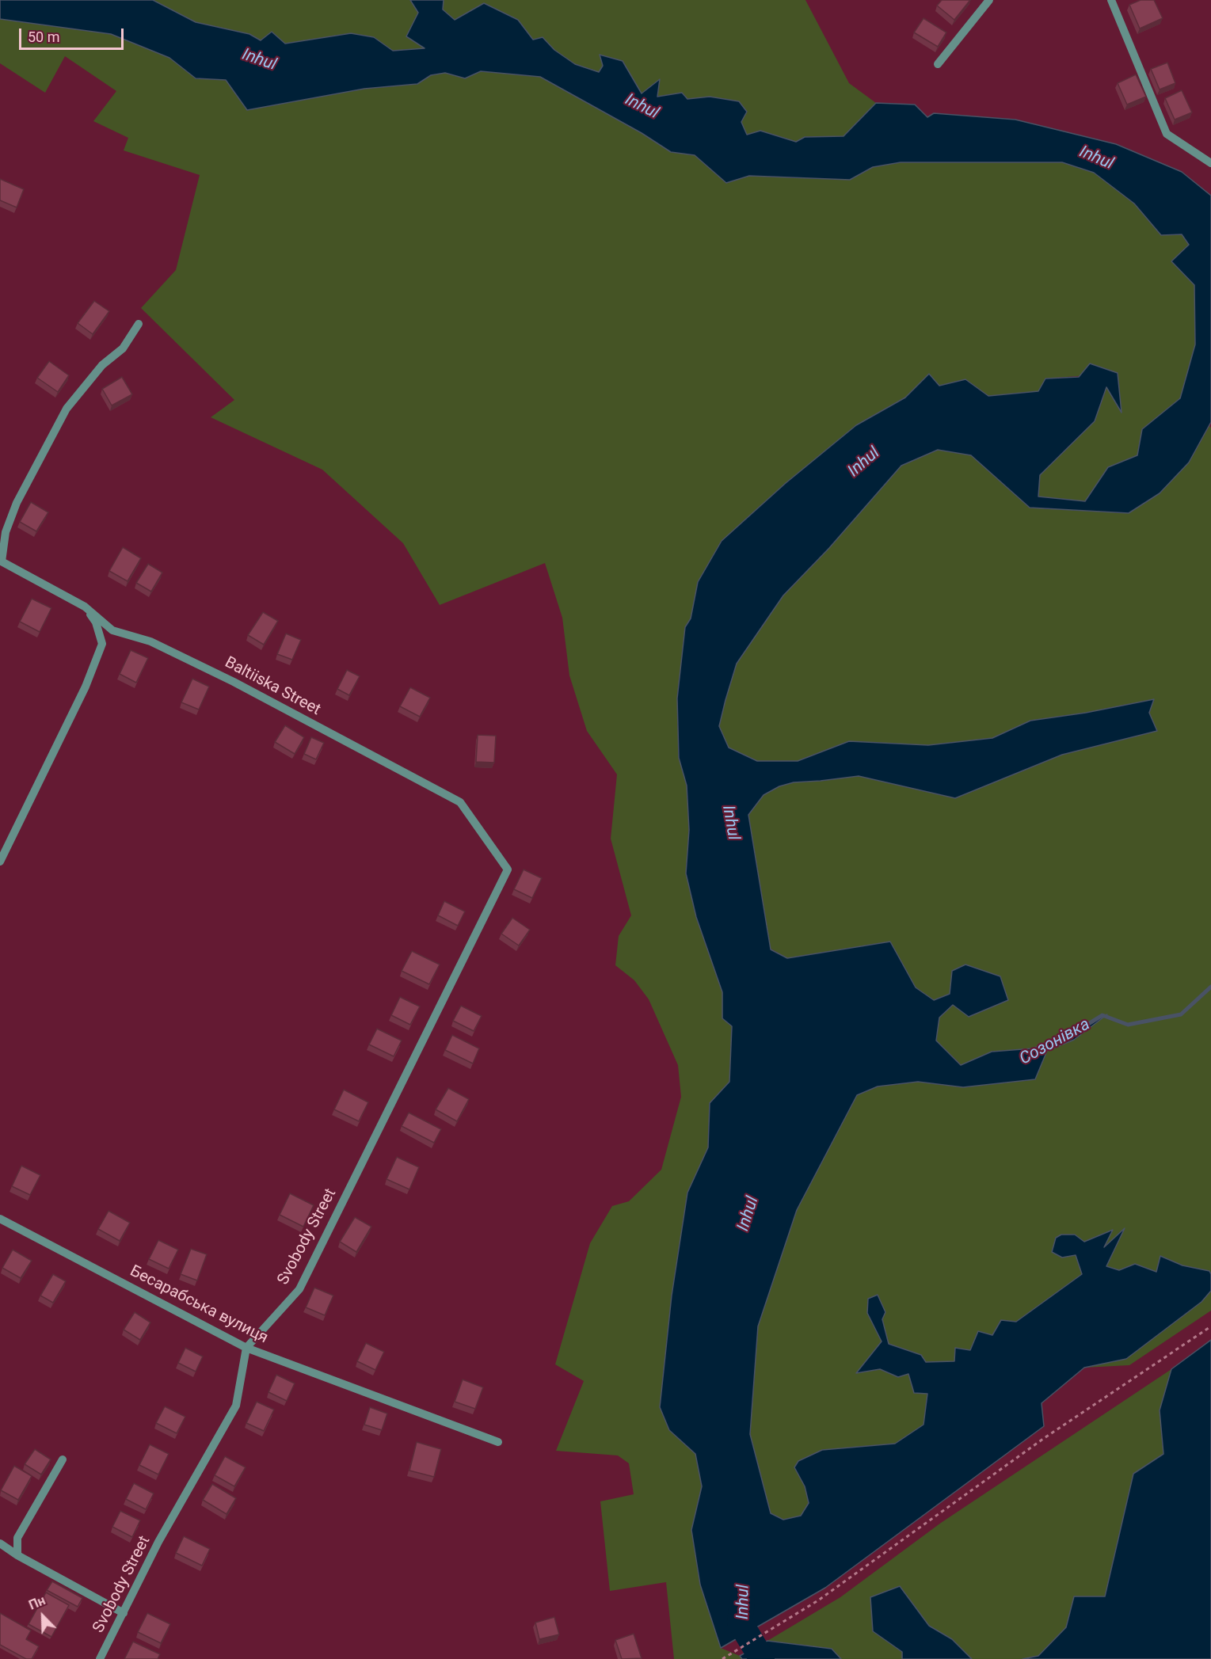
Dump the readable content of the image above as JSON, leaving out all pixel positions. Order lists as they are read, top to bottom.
{
  "streets": {
    "street": ["Baltiiska Street", "Svobody Street", "Бесарабська вулиця"]
  },
  "crossings": [
    ["Baltiiska Street", "Svobody Street"],
    ["Svobody Street", "Бесарабська вулиця"]
  ],
  "water": ["Inhul", "Созонівка"],
  "scale_bar": "50 m",
  "north": "top left"
}
